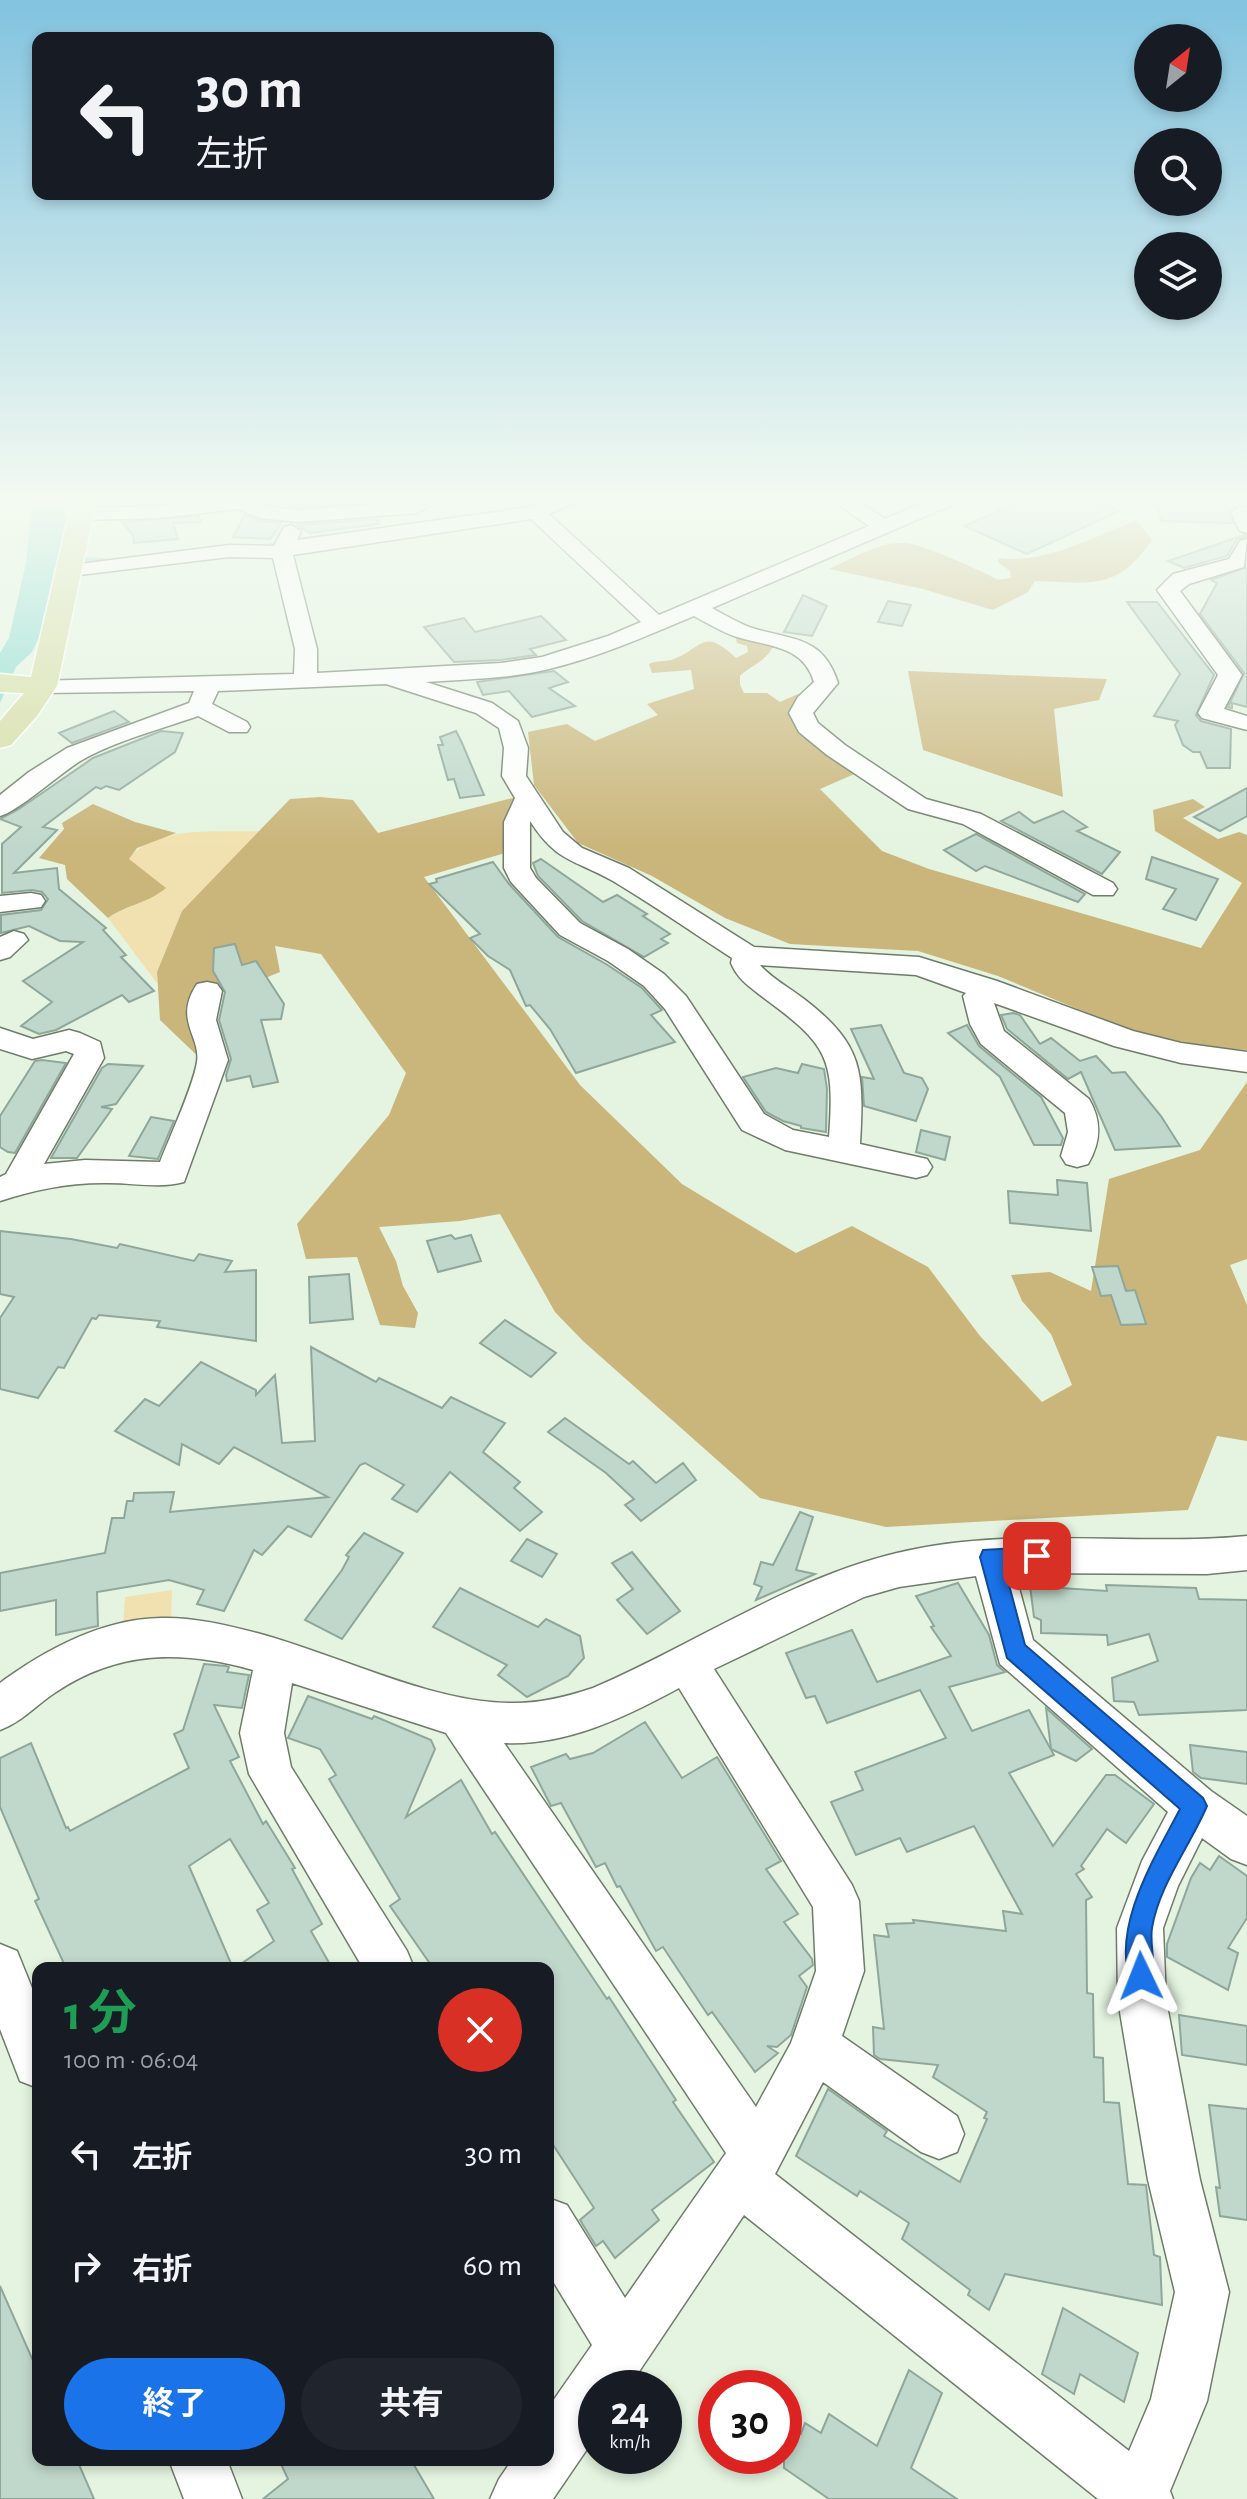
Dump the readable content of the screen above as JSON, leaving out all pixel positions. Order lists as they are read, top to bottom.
{
  "north": "top right",
  "page": {
    "turn": ["30 m", "左折"],
    "heading": ["1 分", "100 m · 06:04"],
    "list": [
      {
        "name": "左折",
        "value": "30 m"
      },
      {
        "name": "右折",
        "value": "60 m"
      }
    ],
    "buttons": ["終了", "共有"],
    "speed": "24 km/h",
    "limit": "30"
  }
}
